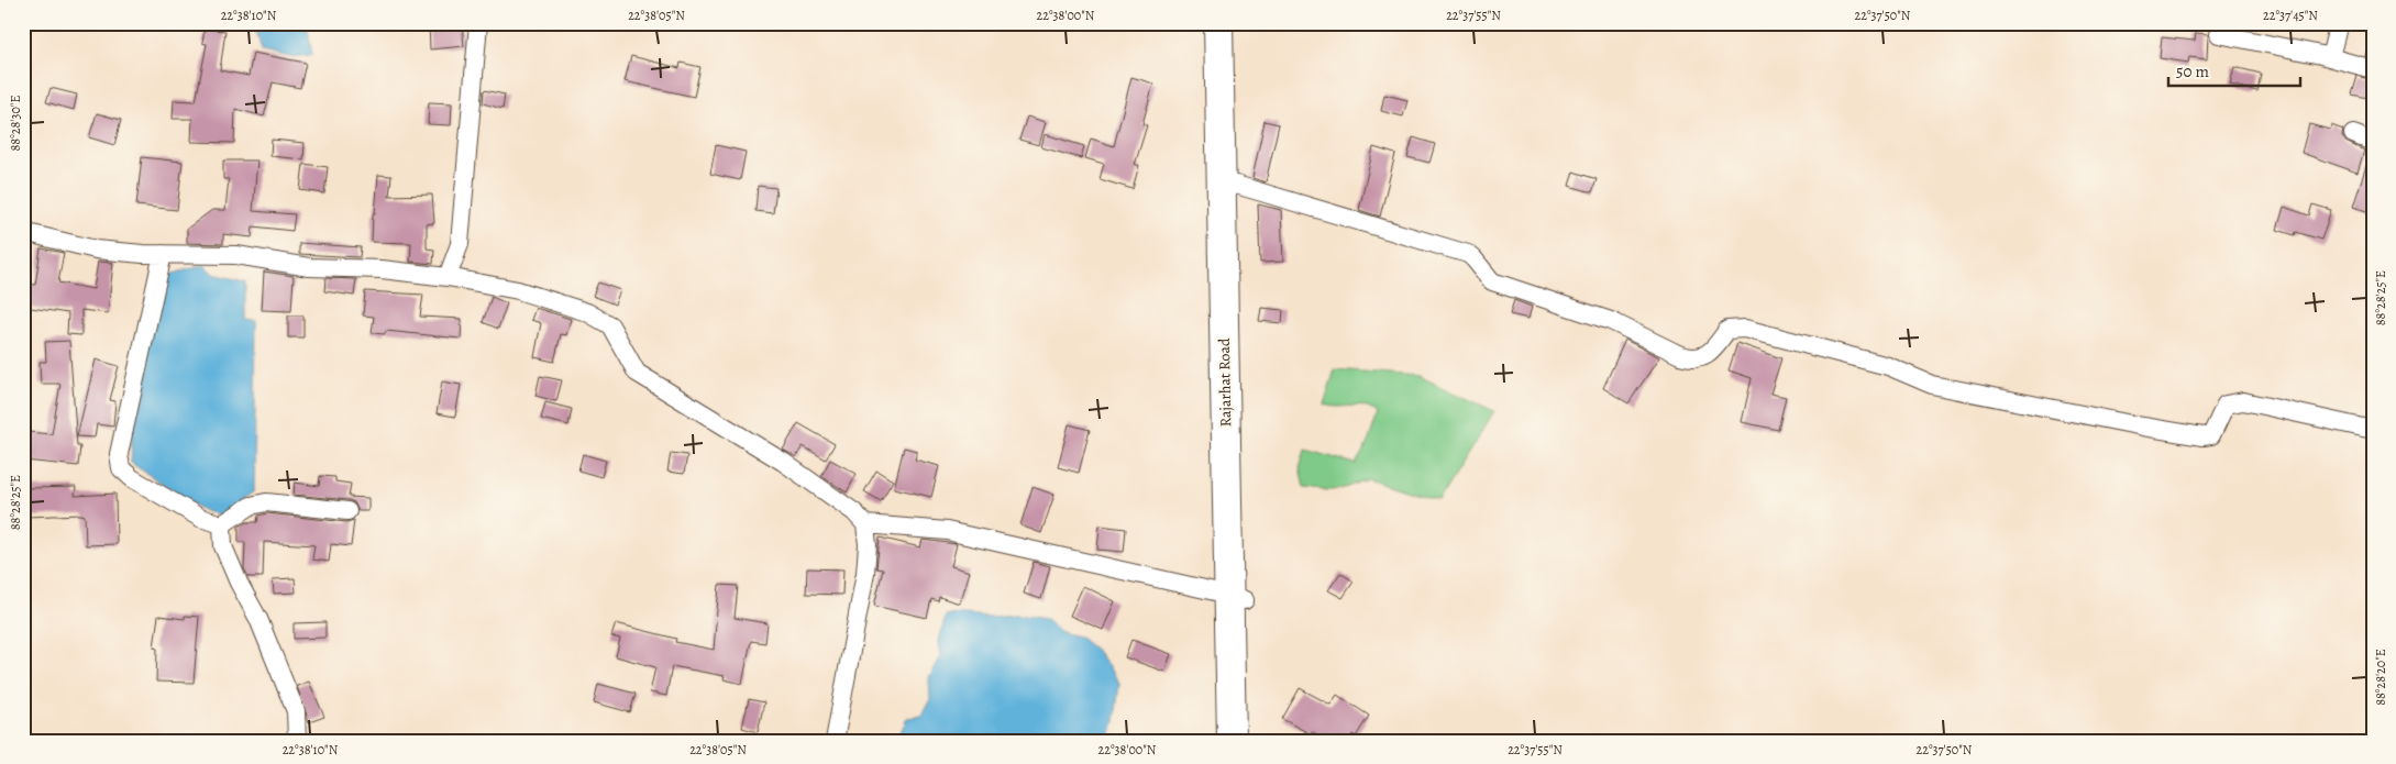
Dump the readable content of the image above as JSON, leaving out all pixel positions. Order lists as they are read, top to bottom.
{
  "streets": {
    "main road": ["Rajarhat Road"]
  },
  "scale_bar": "50 m",
  "coordinates": [
    "22°38'10\"N",
    "22°38'05\"N",
    "22°38'00\"N",
    "22°37'55\"N",
    "22°37'50\"N",
    "22°37'45\"N",
    "88°28'30\"E",
    "88°28'25\"E",
    "88°28'20\"E"
  ]
}
